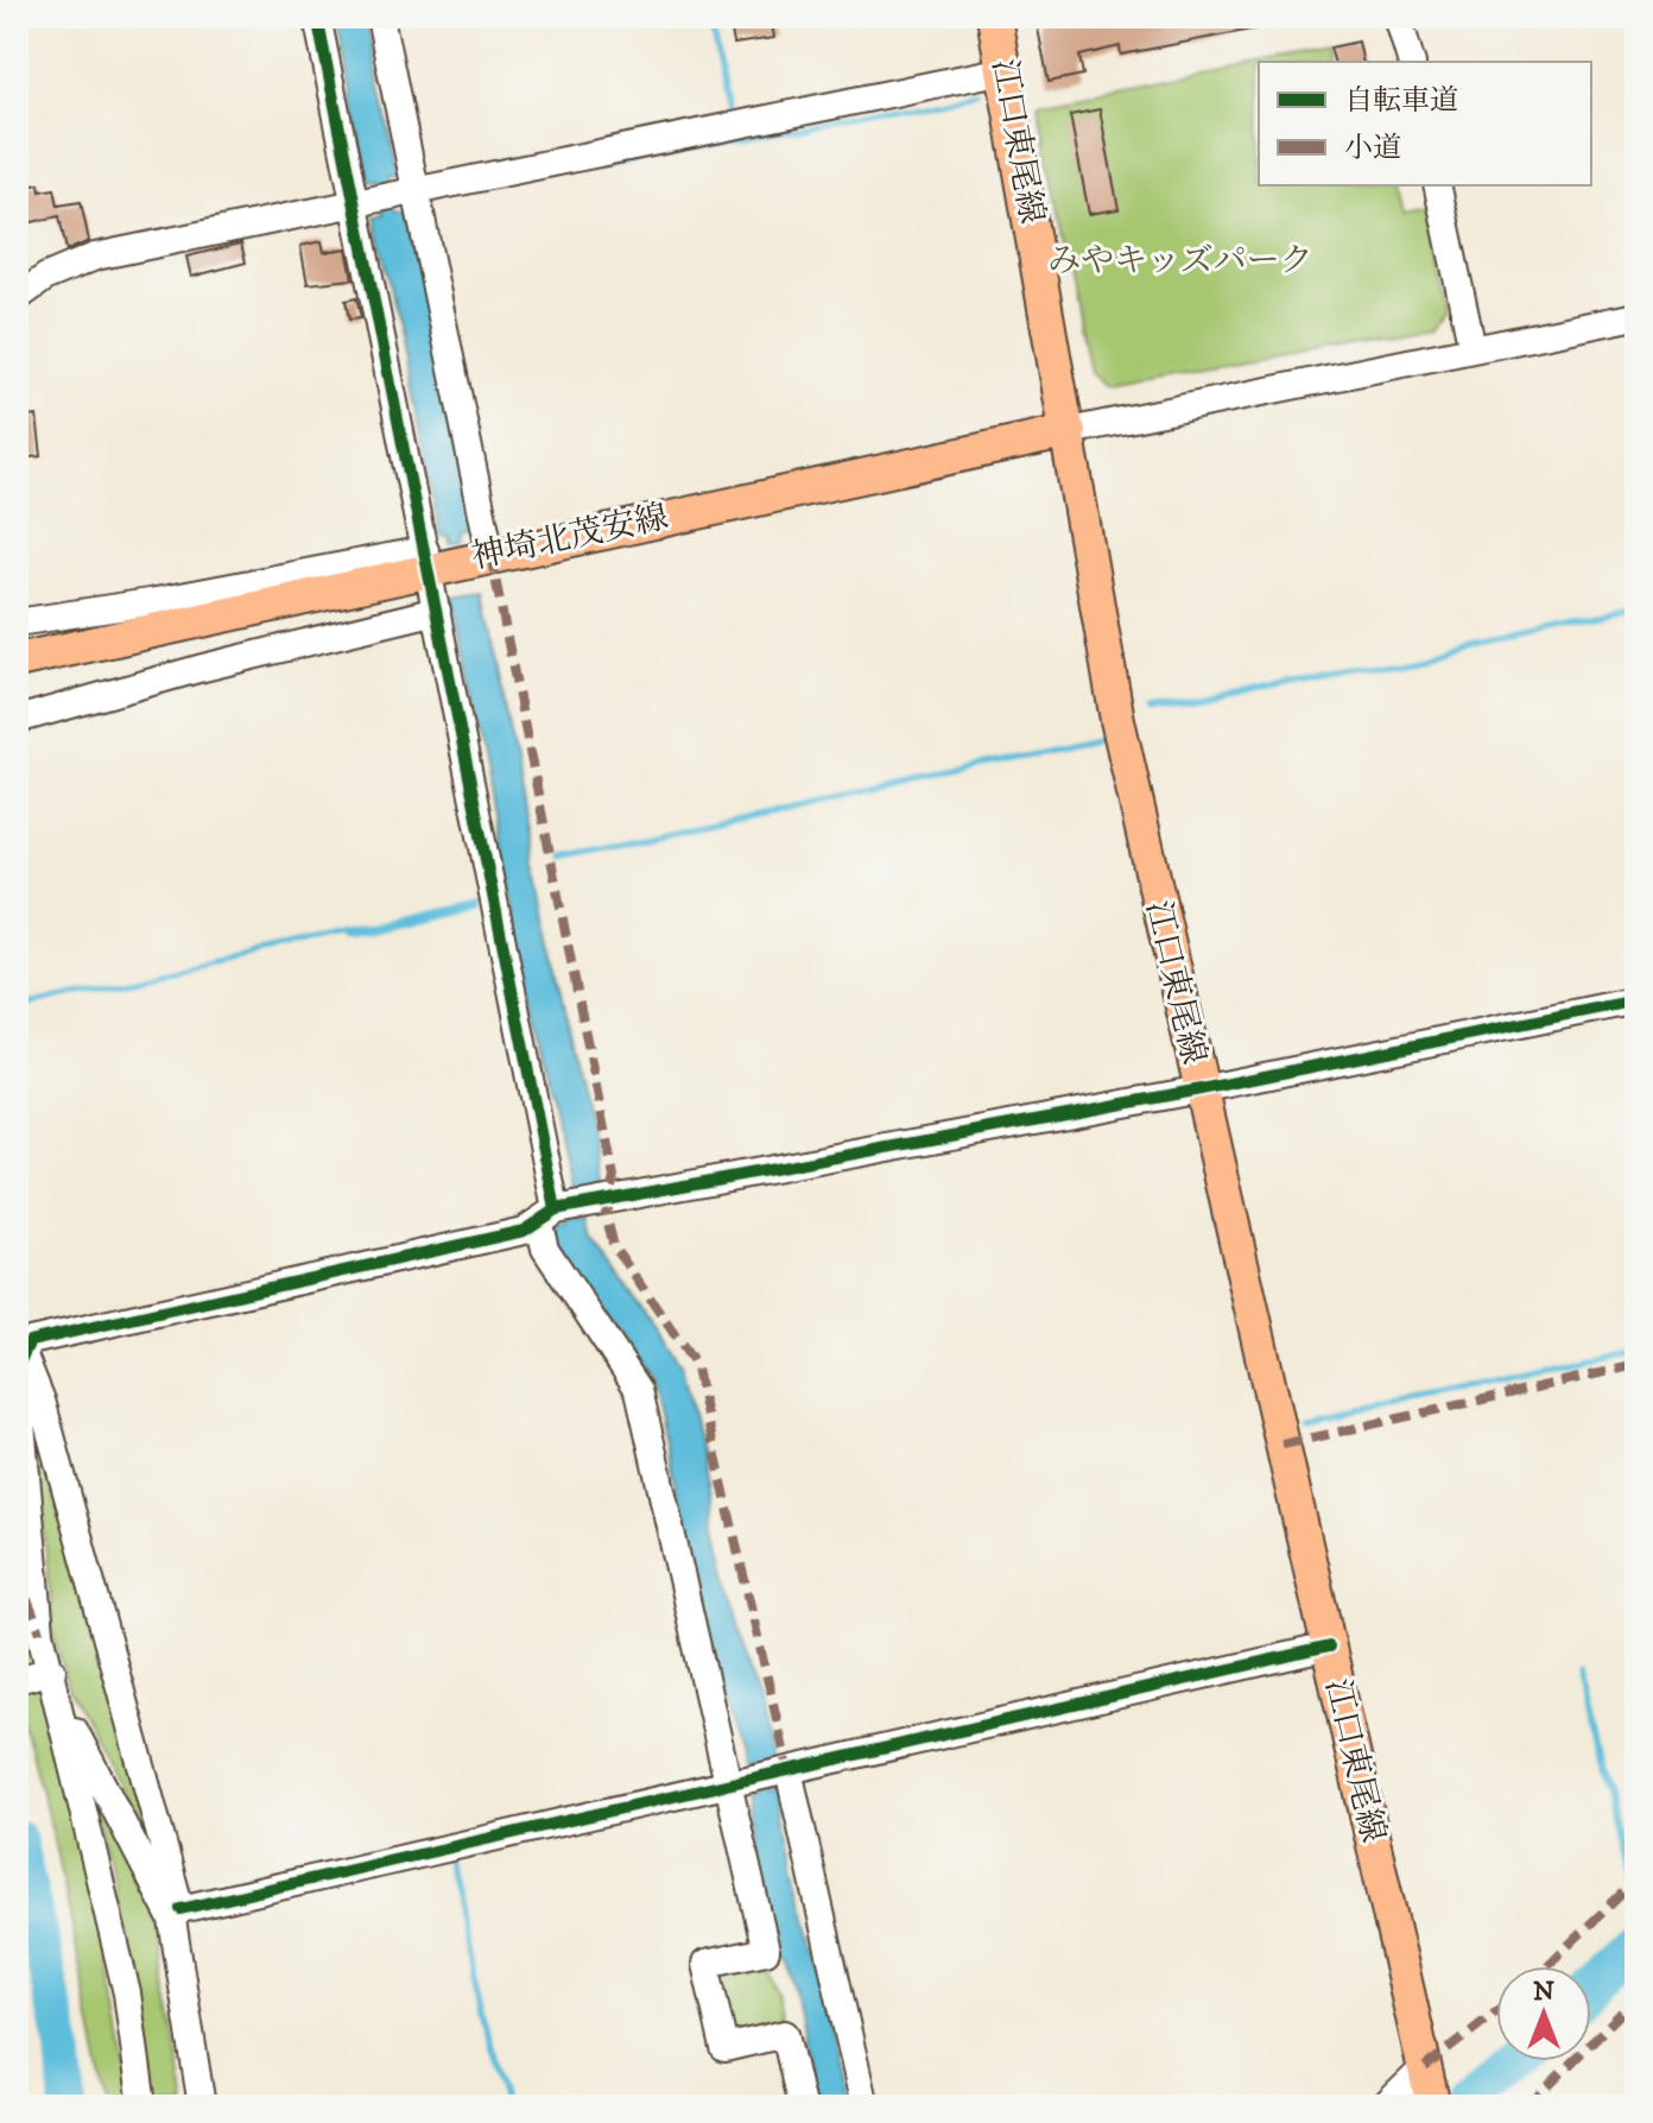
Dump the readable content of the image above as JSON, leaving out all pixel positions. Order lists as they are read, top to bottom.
{
  "streets": {
    "main road": ["江口東尾線", "神埼北茂安線"]
  },
  "crossings": [
    ["江口東尾線", "神埼北茂安線"]
  ],
  "parks": ["みやキッズパーク"],
  "legend": ["自転車道", "小道"],
  "north": "top"
}
